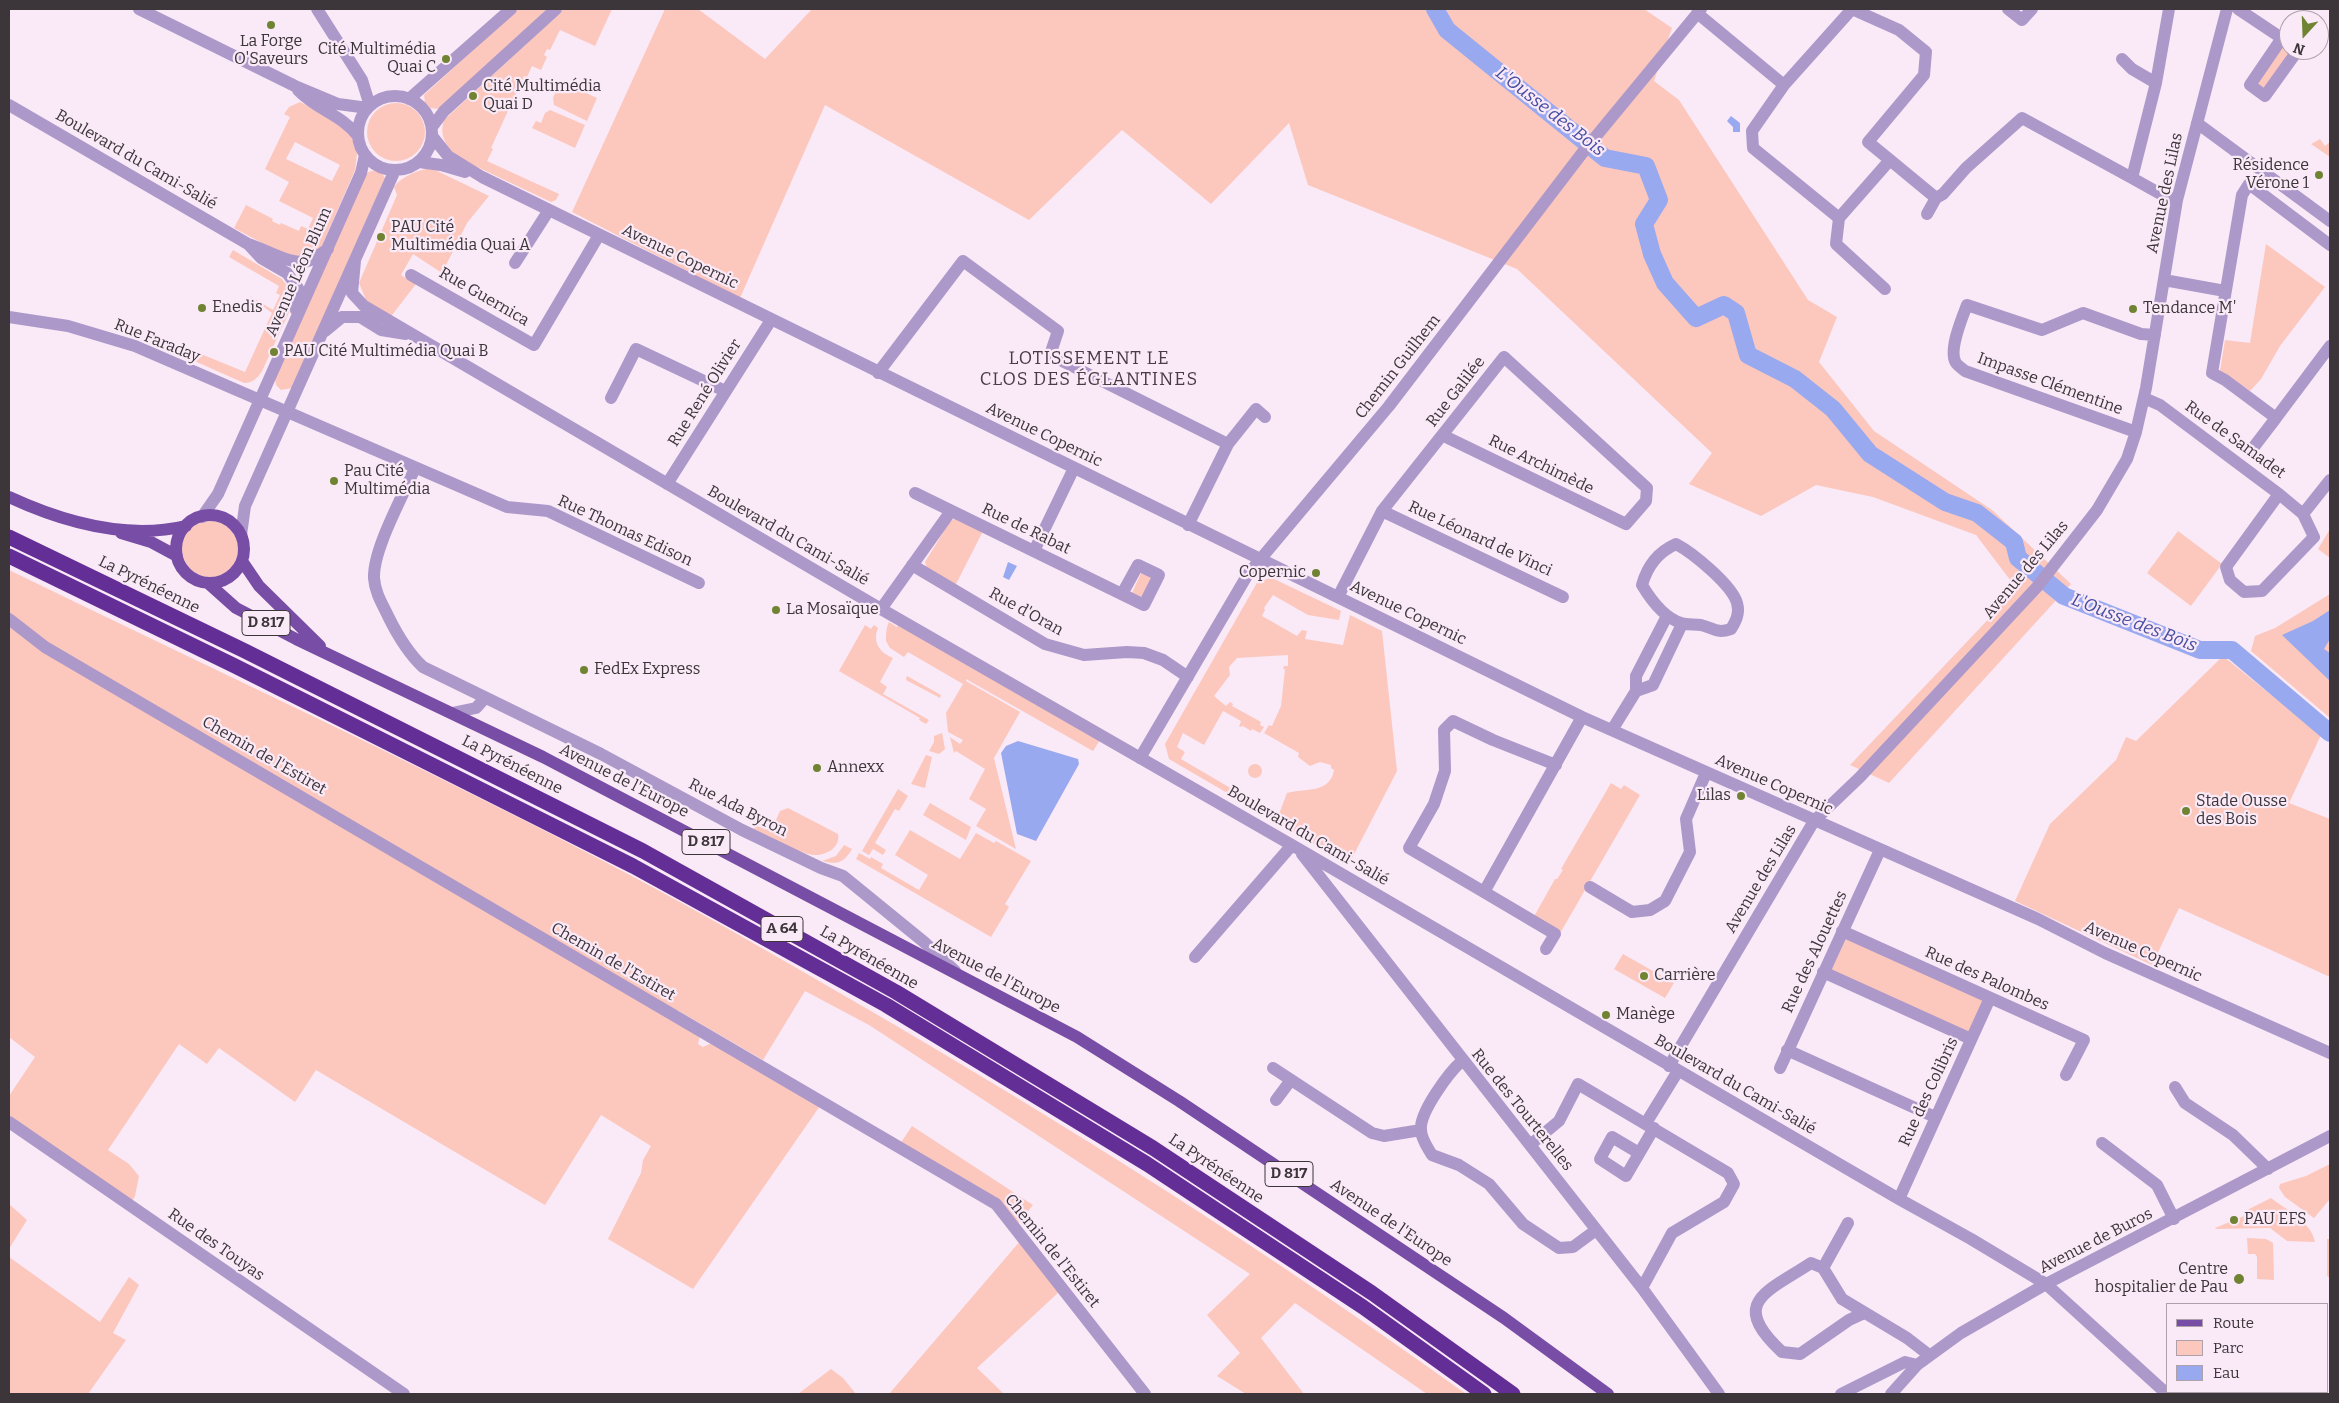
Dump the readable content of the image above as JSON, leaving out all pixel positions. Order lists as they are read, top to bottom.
{
  "streets": {
    "highway": ["La Pyrénéenne", "A 64"],
    "main road": ["D 817", "Avenue de l'Europe"],
    "street": [
      "Boulevard du Cami-Salié",
      "Avenue des Lilas",
      "Avenue Copernic",
      "Avenue Léon Blum",
      "Rue Guernica",
      "Rue Faraday",
      "Chemin Guilhem",
      "Impasse Clémentine",
      "Rue Galilée",
      "Rue René Olivier",
      "Rue de Samadet",
      "Rue Archimède",
      "Rue de Rabat",
      "Rue Thomas Edison",
      "Rue Léonard de Vinci",
      "Rue d'Oran",
      "Chemin de l'Estiret",
      "Rue Ada Byron",
      "Rue des Alouettes",
      "Rue des Palombes",
      "Rue des Colibris",
      "Rue des Tourterelles",
      "Avenue de Buros",
      "Rue des Touyas"
    ]
  },
  "crossings": [
    ["Boulevard du Cami-Salié", "Avenue des Lilas"],
    ["Boulevard du Cami-Salié", "Avenue Léon Blum"],
    ["Boulevard du Cami-Salié", "Chemin Guilhem"],
    ["Boulevard du Cami-Salié", "Rue René Olivier"],
    ["Boulevard du Cami-Salié", "Rue des Colibris"],
    ["Boulevard du Cami-Salié", "Rue des Tourterelles"],
    ["Boulevard du Cami-Salié", "Avenue de Buros"],
    ["Avenue des Lilas", "Avenue Copernic"],
    ["Avenue des Lilas", "Impasse Clémentine"],
    ["Avenue des Lilas", "Rue de Samadet"],
    ["Avenue Copernic", "Avenue Léon Blum"],
    ["Avenue Copernic", "Rue Guernica"],
    ["Avenue Copernic", "Chemin Guilhem"],
    ["Avenue Copernic", "Rue Galilée"],
    ["Avenue Copernic", "Rue René Olivier"],
    ["Avenue Copernic", "Rue des Alouettes"],
    ["Avenue Léon Blum", "Rue Faraday"],
    ["Avenue Léon Blum", "Avenue de l'Europe"],
    ["Chemin Guilhem", "Rue d'Oran"],
    ["Rue Galilée", "Rue Archimède"],
    ["Rue Galilée", "Rue Léonard de Vinci"],
    ["Rue Thomas Edison", "Rue Ada Byron"],
    ["Avenue de l'Europe", "Rue Ada Byron"],
    ["Rue des Alouettes", "Rue des Palombes"],
    ["Rue des Palombes", "Rue des Colibris"]
  ],
  "districts": ["LOTISSEMENT LE CLOS DES ÉGLANTINES"],
  "water": ["L'Ousse des Bois"],
  "places": [
    "La Forge O'Saveurs",
    "Cité Multimédia Quai C",
    "Cité Multimédia Quai D",
    "Résidence Vérone 1",
    "PAU Cité Multimédia Quai A",
    "Enedis",
    "Tendance M'",
    "PAU Cité Multimédia Quai B",
    "Pau Cité Multimédia",
    "Copernic",
    "La Mosaïque",
    "FedEx Express",
    "Annexx",
    "Lilas",
    "Stade Ousse des Bois",
    "Carrière",
    "Manège",
    "PAU EFS",
    "Centre hospitalier de Pau"
  ],
  "legend": ["Route", "Parc", "Eau"],
  "north": "bottom"
}
